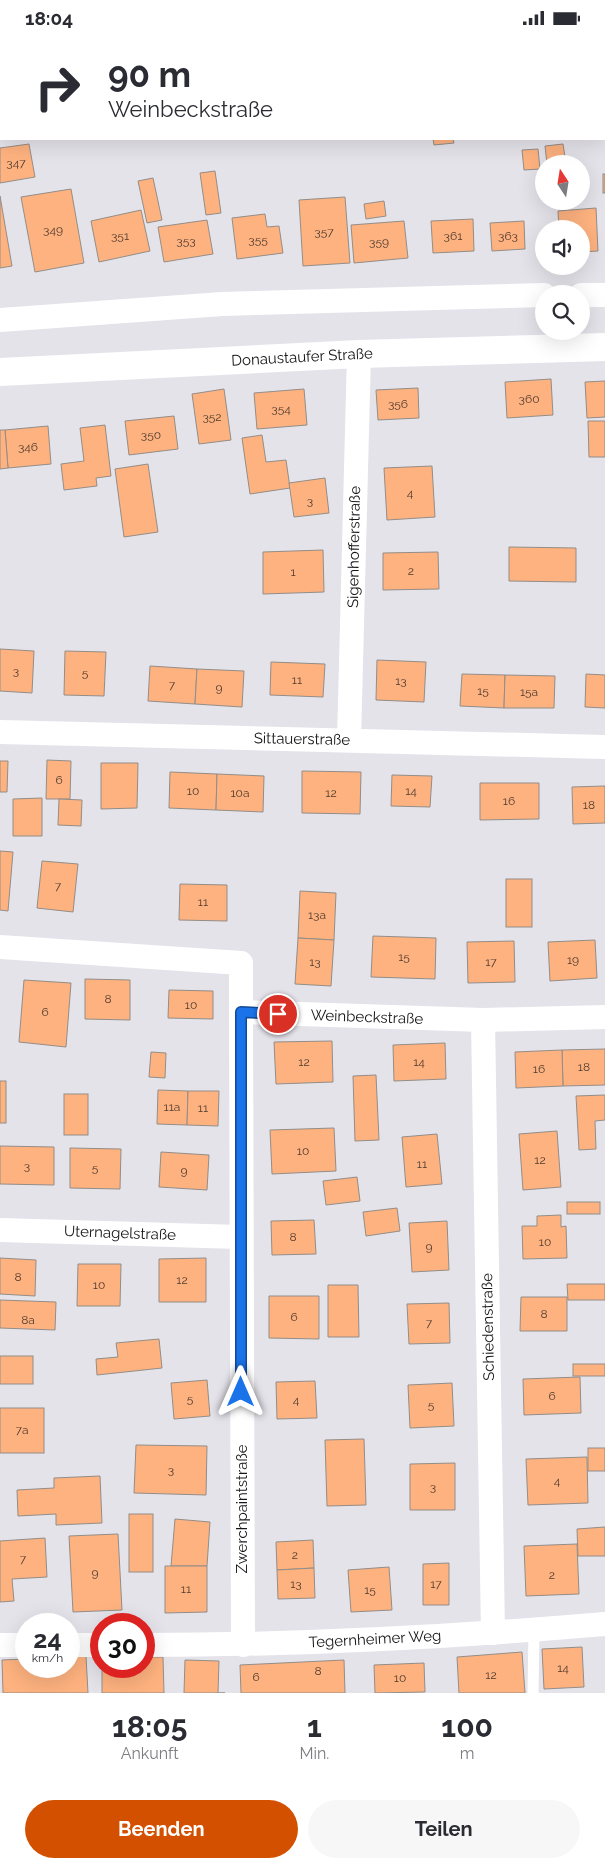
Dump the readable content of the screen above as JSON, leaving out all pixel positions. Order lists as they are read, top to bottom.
{
  "streets": {
    "main road": ["Donaustaufer Straße"],
    "street": [
      "Sigenhofferstraße",
      "Sittauerstraße",
      "Weinbeckstraße",
      "Uternagelstraße",
      "Schiedenstraße",
      "Zwerchpaintstraße",
      "Tegernheimer Weg"
    ]
  },
  "crossings": [
    ["Donaustaufer Straße", "Sigenhofferstraße"],
    ["Sigenhofferstraße", "Sittauerstraße"],
    ["Weinbeckstraße", "Schiedenstraße"],
    ["Weinbeckstraße", "Zwerchpaintstraße"],
    ["Uternagelstraße", "Zwerchpaintstraße"],
    ["Schiedenstraße", "Tegernheimer Weg"],
    ["Zwerchpaintstraße", "Tegernheimer Weg"]
  ],
  "house_numbers": [
    "347",
    "349",
    "357",
    "351",
    "361",
    "363",
    "355",
    "353",
    "359",
    "360",
    "356",
    "354",
    "352",
    "350",
    "346",
    "4",
    "3",
    "2",
    "1",
    "3",
    "5",
    "11",
    "13",
    "7",
    "9",
    "15",
    "15a",
    "6",
    "10",
    "14",
    "10a",
    "12",
    "16",
    "18",
    "7",
    "11",
    "13a",
    "15",
    "19",
    "13",
    "17",
    "8",
    "10",
    "6",
    "12",
    "14",
    "18",
    "16",
    "11a",
    "11",
    "10",
    "12",
    "11",
    "3",
    "5",
    "9",
    "8",
    "10",
    "9",
    "8",
    "12",
    "10",
    "8",
    "6",
    "8a",
    "7",
    "6",
    "5",
    "4",
    "5",
    "7a",
    "3",
    "4",
    "3",
    "2",
    "7",
    "9",
    "2",
    "13",
    "17",
    "11",
    "15",
    "14",
    "8",
    "12",
    "6",
    "10"
  ],
  "north": "top",
  "page": {
    "status": "18:04",
    "turn": ["90 m", "Weinbeckstraße"],
    "speed": "24 km/h",
    "limit": "30",
    "eta": [
      "18:05",
      "Ankunft",
      "1",
      "Min.",
      "100",
      "m"
    ],
    "buttons": ["Beenden", "Teilen"]
  }
}
